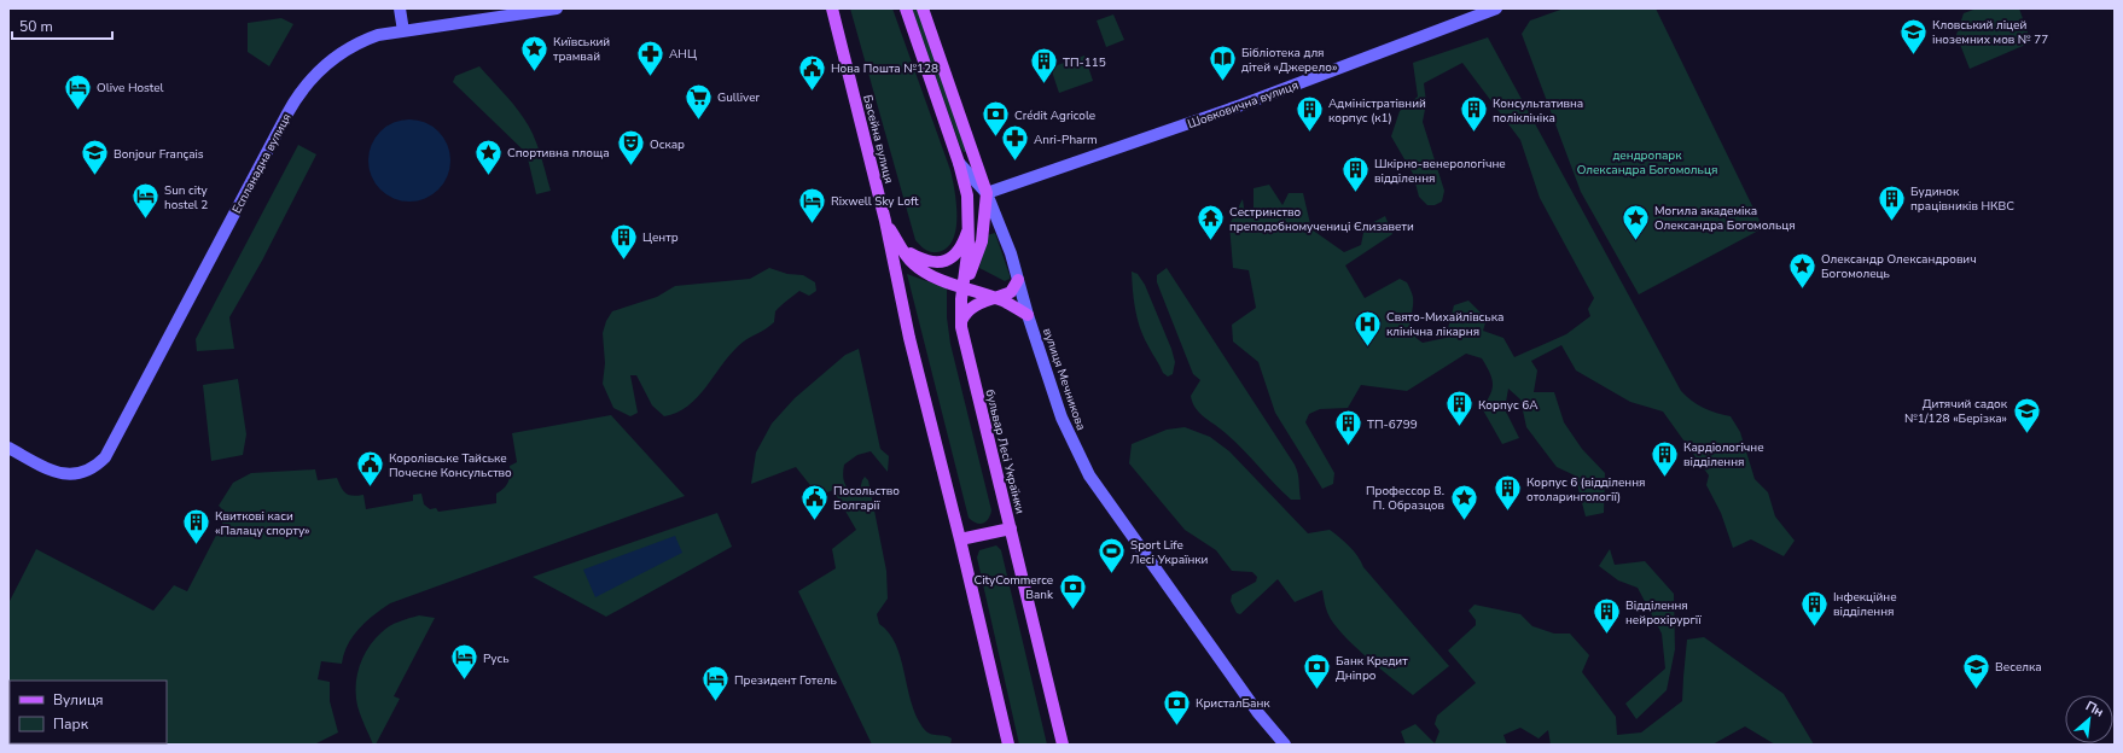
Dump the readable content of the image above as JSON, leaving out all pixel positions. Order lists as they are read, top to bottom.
{
  "streets": {
    "main road": ["Басейна вулиця", "бульвар Лесі Українки"],
    "street": ["Шовковична вулиця", "Еспланадна вулиця", "вулиця Мечникова"]
  },
  "crossings": [
    ["Шовковична вулиця", "вулиця Мечникова"],
    ["вулиця Мечникова", "бульвар Лесі Українки"]
  ],
  "parks": ["дендропарк Олександра Богомольця"],
  "places": {
    "school or university": [
      "Кловський ліцей іноземних мов № 77",
      "Bonjour Français",
      "Дитячий садок №1/128 «Берізка»",
      "Веселка"
    ],
    "place": [
      "Київський трамвай",
      "Спортивна площа",
      "Могила академіка Олександра Богомольця",
      "Олександр Олександрович Богомолець",
      "Профессор В. П. Образцов"
    ],
    "pharmacy": ["АНЦ", "Anri-Pharm"],
    "library": ["Бібліотека для дітей «Джерело»"],
    "building": [
      "ТП-115",
      "Адміністратівний корпус (к1)",
      "Консультативна поліклініка",
      "Шкірно-венерологічне відділення",
      "Будинок працівників НКВС",
      "Центр",
      "Корпус 6А",
      "ТП-6799",
      "Кардіологічне відділення",
      "Корпус 6 (відділення отоларингології)",
      "Квиткові каси «Палацу спорту»",
      "Інфекційне відділення",
      "Відділення нейрохірургії"
    ],
    "public building": ["Нова Пошта №128", "Королівське Тайське Почесне Консульство", "Посольство Болгарії"],
    "hotel": [
      "Olive Hostel",
      "Sun city hostel 2",
      "Rixwell Sky Loft",
      "Русь",
      "Президент Готель"
    ],
    "supermarket": ["Gulliver"],
    "bank": [
      "Crédit Agricole",
      "CityCommerce Bank",
      "Банк Кредит Дніпро",
      "КристалБанк"
    ],
    "theatre": ["Оскар"],
    "temple": ["Сестринство преподобномучениці Єлизавети"],
    "hospital": ["Свято-Михайлівська клінічна лікарня"],
    "sports": ["Sport Life Лесі Українки"]
  },
  "legend": ["Вулиця", "Парк"],
  "scale_bar": "50 m",
  "north": "top right"
}
